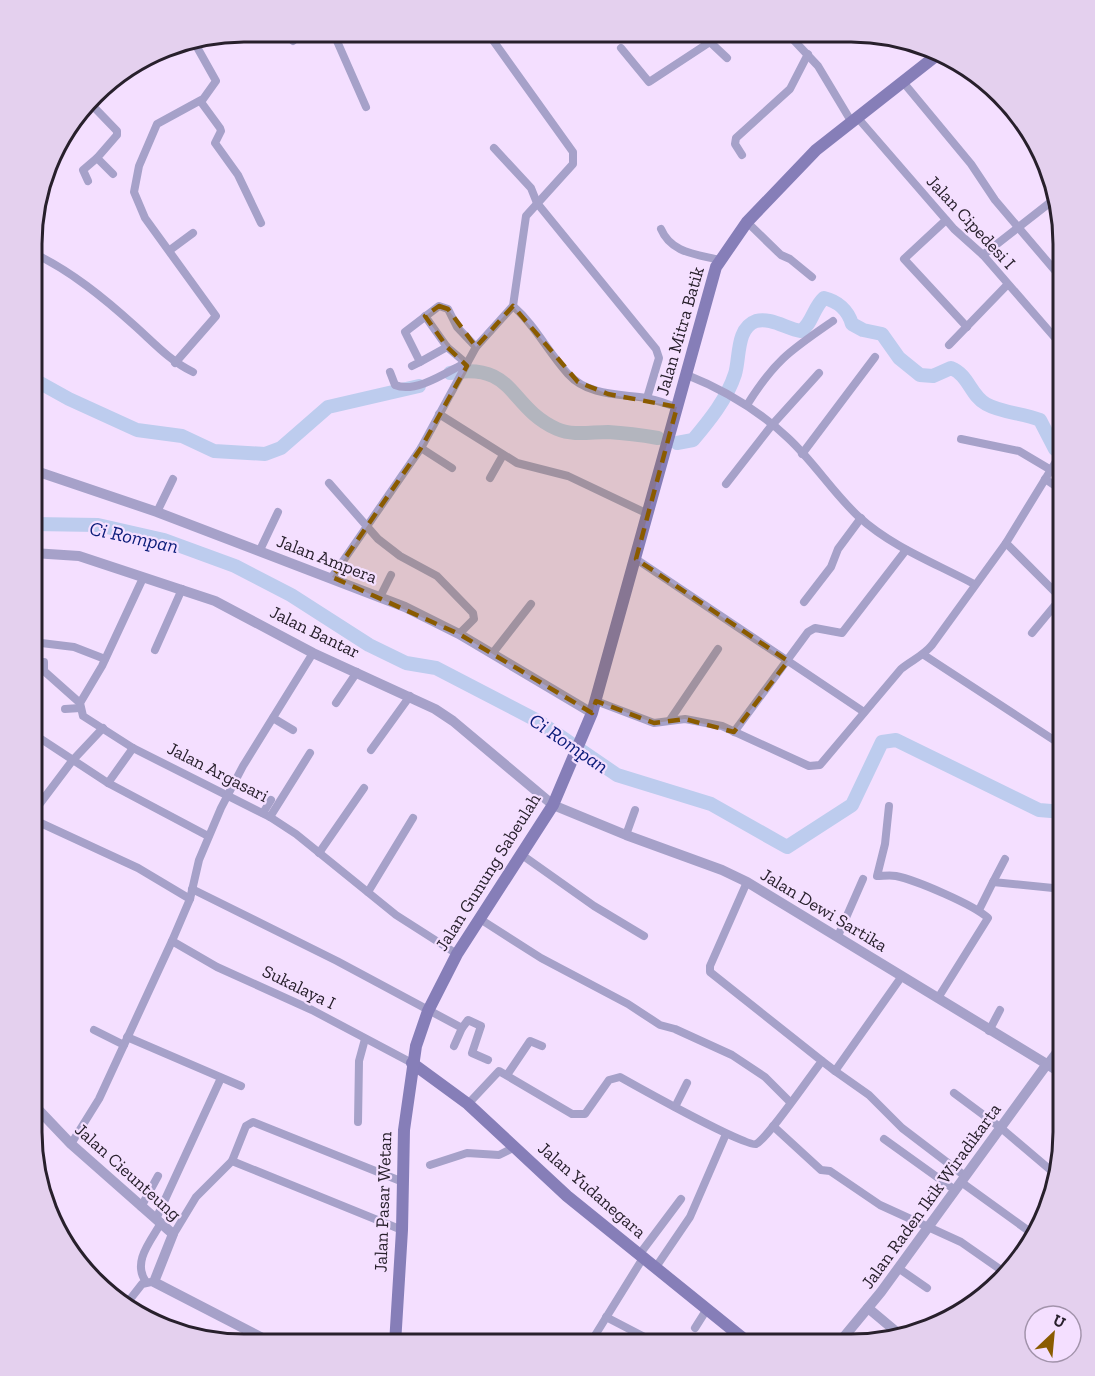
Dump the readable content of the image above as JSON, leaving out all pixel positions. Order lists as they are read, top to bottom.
{
  "streets": {
    "main road": [
      "Jalan Mitra Batik",
      "Jalan Gunung Sabeulah",
      "Jalan Yudanegara",
      "Jalan Pasar Wetan"
    ],
    "street": [
      "Jalan Cipedesi I",
      "Jalan Ampera",
      "Jalan Bantar",
      "Jalan Argasari",
      "Jalan Dewi Sartika",
      "Sukalaya I",
      "Jalan Cieunteung",
      "Jalan Raden Ikik Wiradikarta"
    ]
  },
  "crossings": [
    ["Jalan Cipedesi I", "Jalan Mitra Batik"],
    ["Jalan Mitra Batik", "Jalan Gunung Sabeulah"],
    ["Jalan Ampera", "Jalan Gunung Sabeulah"],
    ["Jalan Bantar", "Jalan Gunung Sabeulah"],
    ["Jalan Bantar", "Jalan Dewi Sartika"],
    ["Jalan Argasari", "Jalan Gunung Sabeulah"],
    ["Jalan Gunung Sabeulah", "Jalan Dewi Sartika"],
    ["Jalan Gunung Sabeulah", "Sukalaya I"],
    ["Jalan Gunung Sabeulah", "Jalan Yudanegara"],
    ["Jalan Gunung Sabeulah", "Jalan Pasar Wetan"],
    ["Jalan Dewi Sartika", "Jalan Raden Ikik Wiradikarta"],
    ["Sukalaya I", "Jalan Yudanegara"],
    ["Sukalaya I", "Jalan Pasar Wetan"],
    ["Jalan Yudanegara", "Jalan Pasar Wetan"]
  ],
  "water": ["Ci Rompan"],
  "north": "top right"
}
